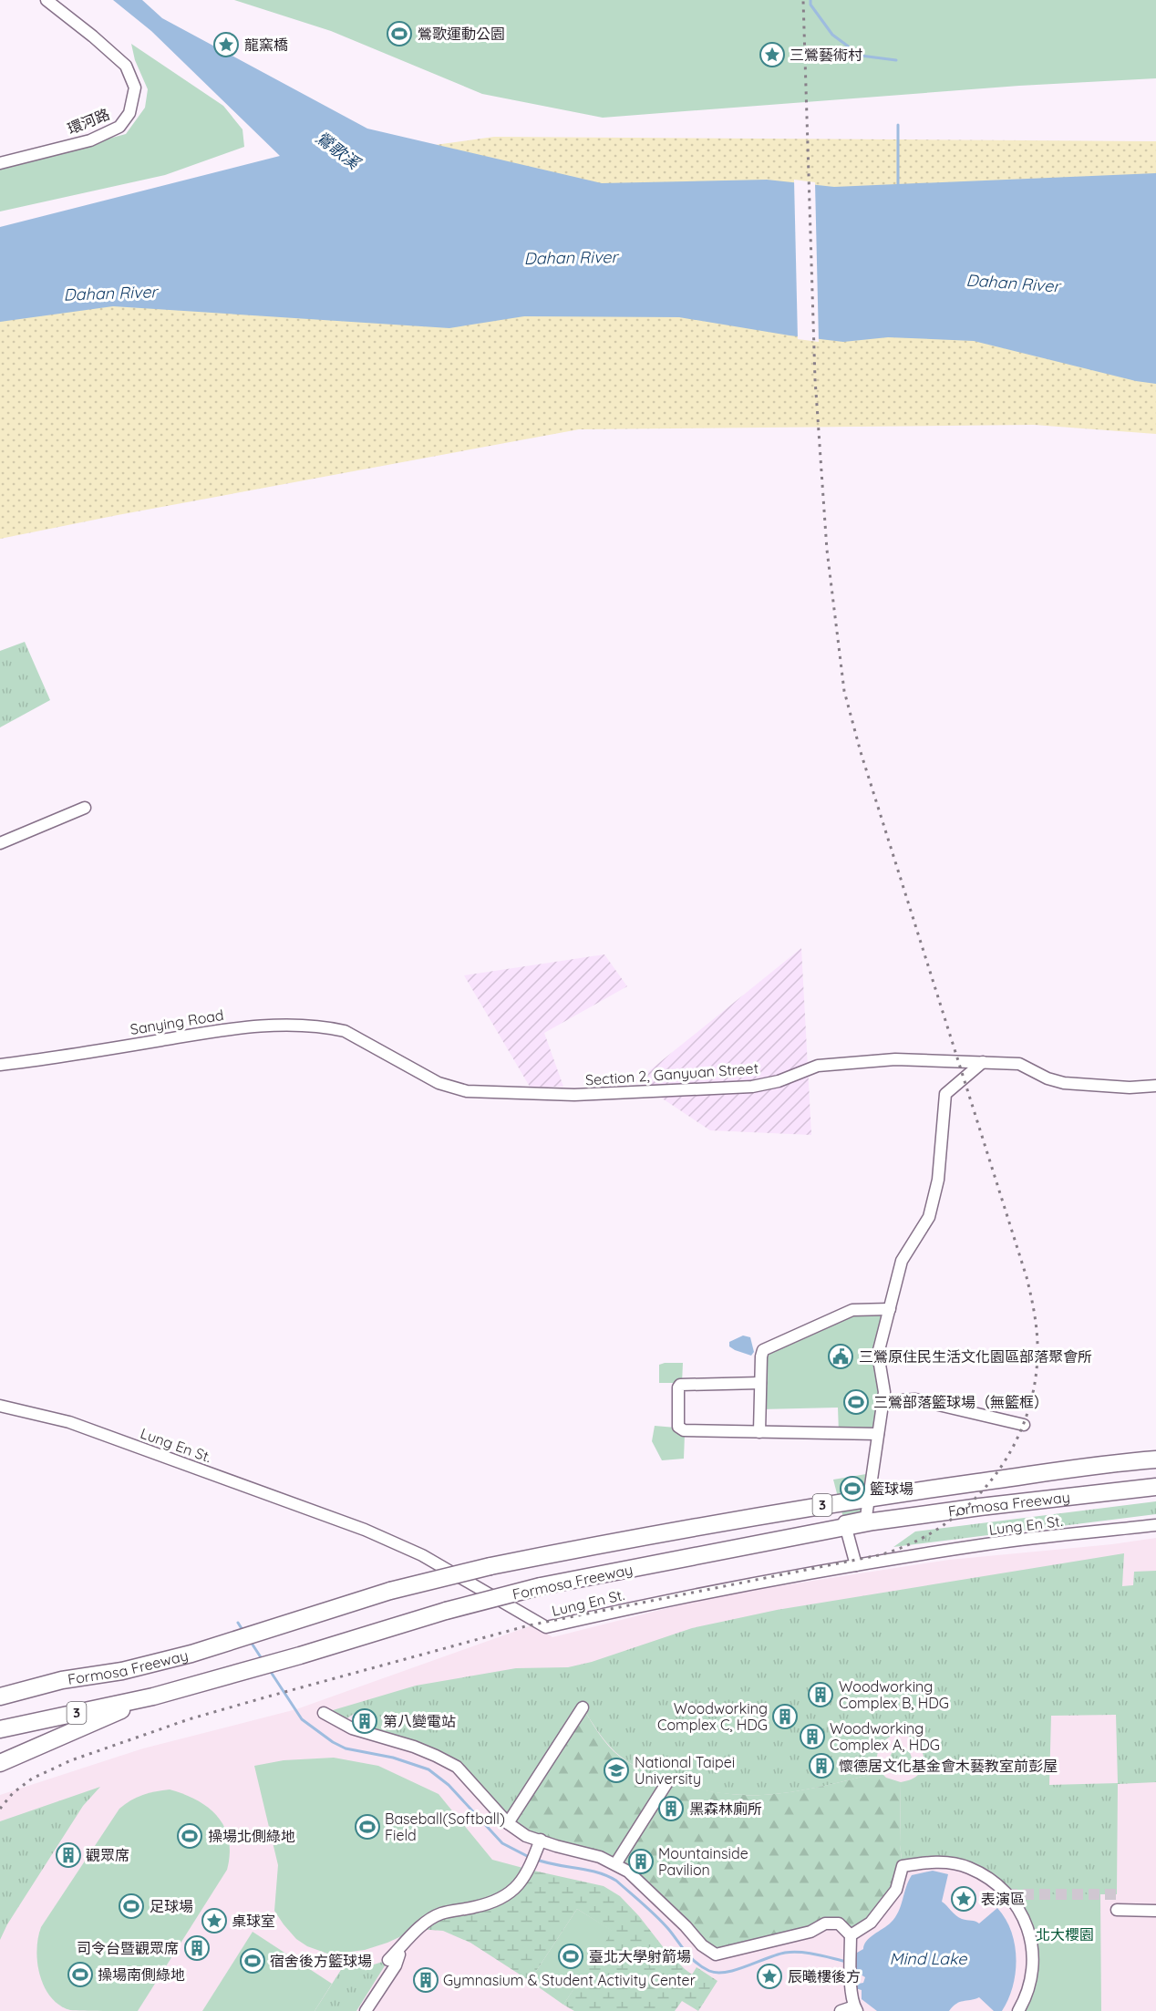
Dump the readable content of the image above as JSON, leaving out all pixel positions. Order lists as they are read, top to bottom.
{
  "streets": {
    "highway": ["Formosa Freeway", "3"],
    "street": [
      "環河路",
      "Sanying Road",
      "Section 2, Ganyuan Street",
      "Lung En St."
    ]
  },
  "crossings": [
    ["Sanying Road", "Section 2, Ganyuan Street"]
  ],
  "water": ["鶯歌溪", "Dahan River", "Mind Lake"],
  "parks": ["北大櫻園"],
  "places": {
    "sports": [
      "鶯歌運動公園",
      "三鶯部落籃球場（無籃框）",
      "籃球場",
      "Baseball(Softball) Field",
      "操場北側綠地",
      "足球場",
      "臺北大學射箭場",
      "宿舍後方籃球場",
      "操場南側綠地"
    ],
    "place": [
      "龍窯橋",
      "三鶯藝術村",
      "表演區",
      "桌球室",
      "辰曦樓後方"
    ],
    "public building": ["三鶯原住民生活文化園區部落聚會所"],
    "building": [
      "Woodworking Complex B, HDG",
      "Woodworking Complex C, HDG",
      "第八變電站",
      "Woodworking Complex A, HDG",
      "懷德居文化基金會木藝教室前彭屋",
      "黑森林廁所",
      "觀眾席",
      "Mountainside Pavilion",
      "司令台暨觀眾席",
      "Gymnasium & Student Activity Center"
    ],
    "school or university": ["National Taipei University"]
  }
}
